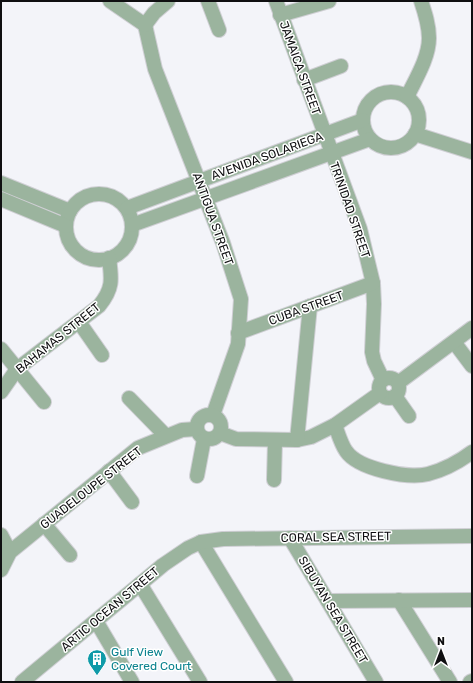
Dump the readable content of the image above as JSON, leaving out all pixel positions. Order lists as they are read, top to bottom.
{
  "streets": {
    "street": [
      "JAMAICA STREET",
      "AVENIDA SOLARIEGA",
      "TRINIDAD STREET",
      "ANTIGUA STREET",
      "CUBA STREET",
      "BAHAMAS STREET",
      "GUADELOUPE STREET",
      "CORAL SEA STREET",
      "ARTIC OCEAN STREET",
      "SIBUYAN SEA STREET"
    ]
  },
  "crossings": [
    ["JAMAICA STREET", "AVENIDA SOLARIEGA"],
    ["JAMAICA STREET", "TRINIDAD STREET"],
    ["AVENIDA SOLARIEGA", "TRINIDAD STREET"],
    ["AVENIDA SOLARIEGA", "ANTIGUA STREET"],
    ["AVENIDA SOLARIEGA", "BAHAMAS STREET"],
    ["TRINIDAD STREET", "CUBA STREET"],
    ["ANTIGUA STREET", "CUBA STREET"],
    ["ANTIGUA STREET", "GUADELOUPE STREET"],
    ["CORAL SEA STREET", "ARTIC OCEAN STREET"],
    ["CORAL SEA STREET", "SIBUYAN SEA STREET"]
  ],
  "places": {
    "building": ["Gulf View Covered Court"]
  },
  "north": "top"
}
